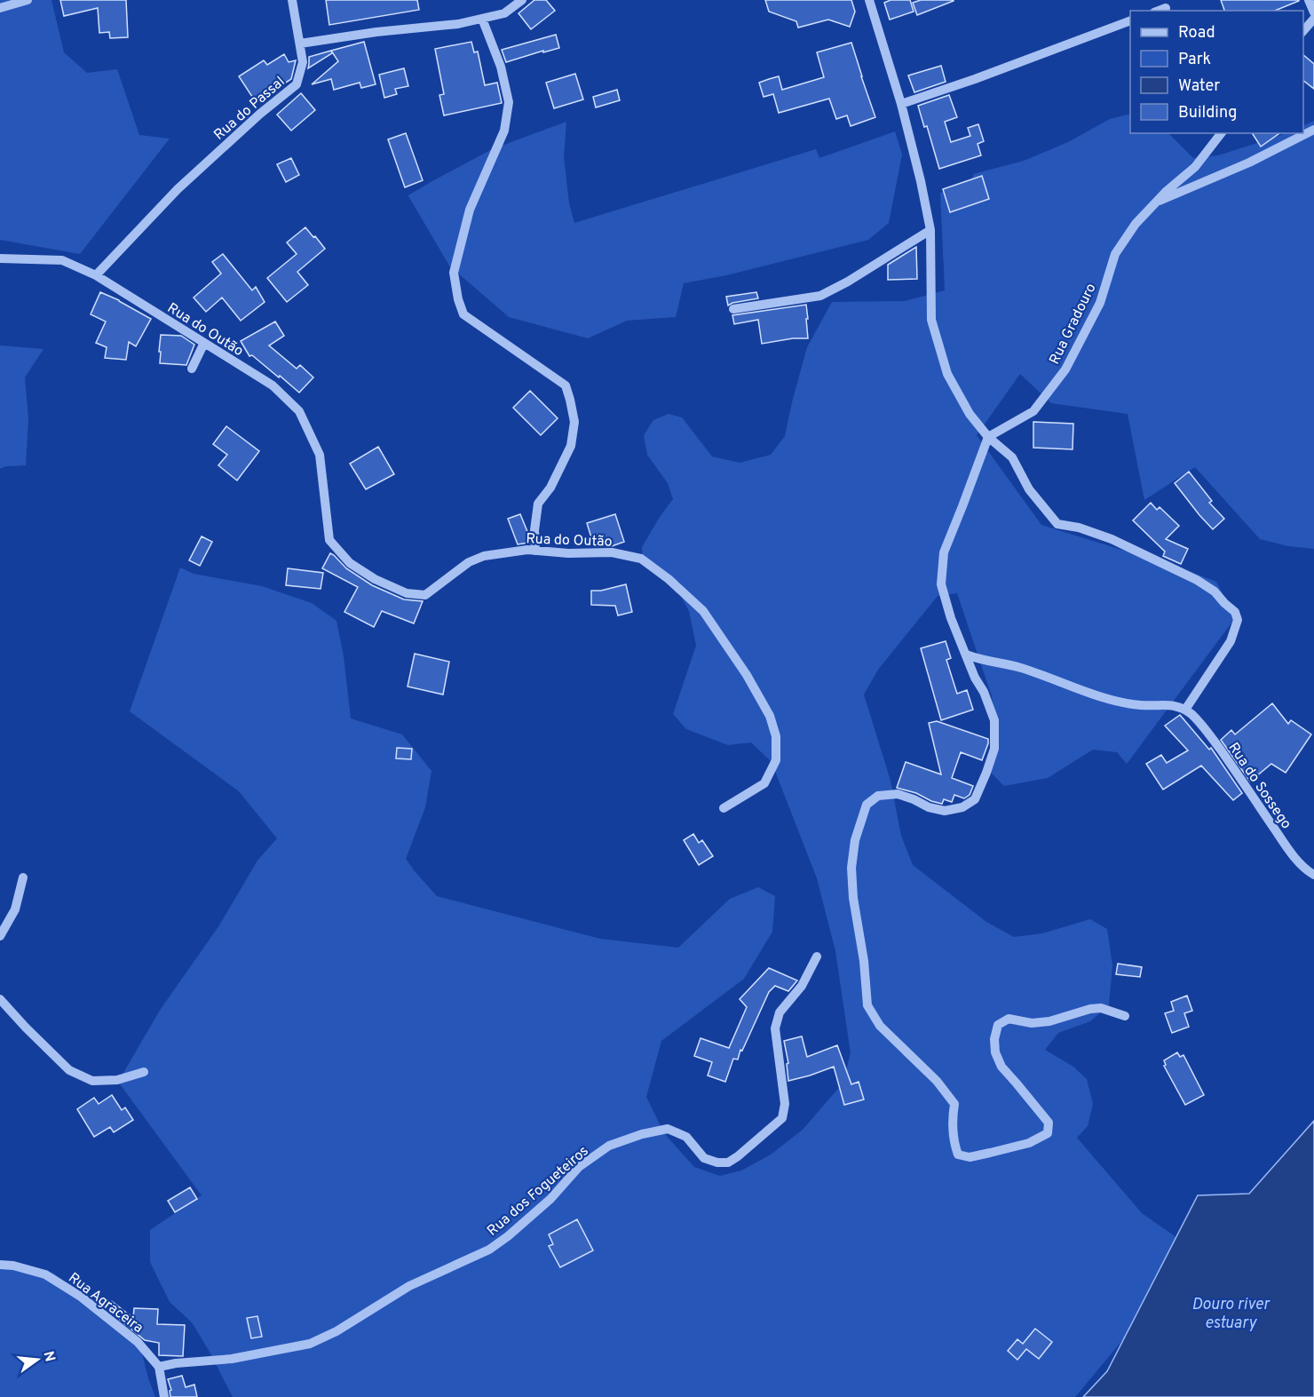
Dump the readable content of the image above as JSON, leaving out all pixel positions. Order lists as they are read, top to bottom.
{
  "streets": {
    "street": [
      "Rua do Passal",
      "Rua Gradouro",
      "Rua do Outão",
      "Rua do Sossego",
      "Rua dos Fogueteiros",
      "Rua Agraceira"
    ]
  },
  "crossings": [
    ["Rua do Passal", "Rua do Outão"],
    ["Rua dos Fogueteiros", "Rua Agraceira"]
  ],
  "water": ["Douro river estuary"],
  "legend": [
    "Road",
    "Park",
    "Water",
    "Building"
  ],
  "north": "right"
}
